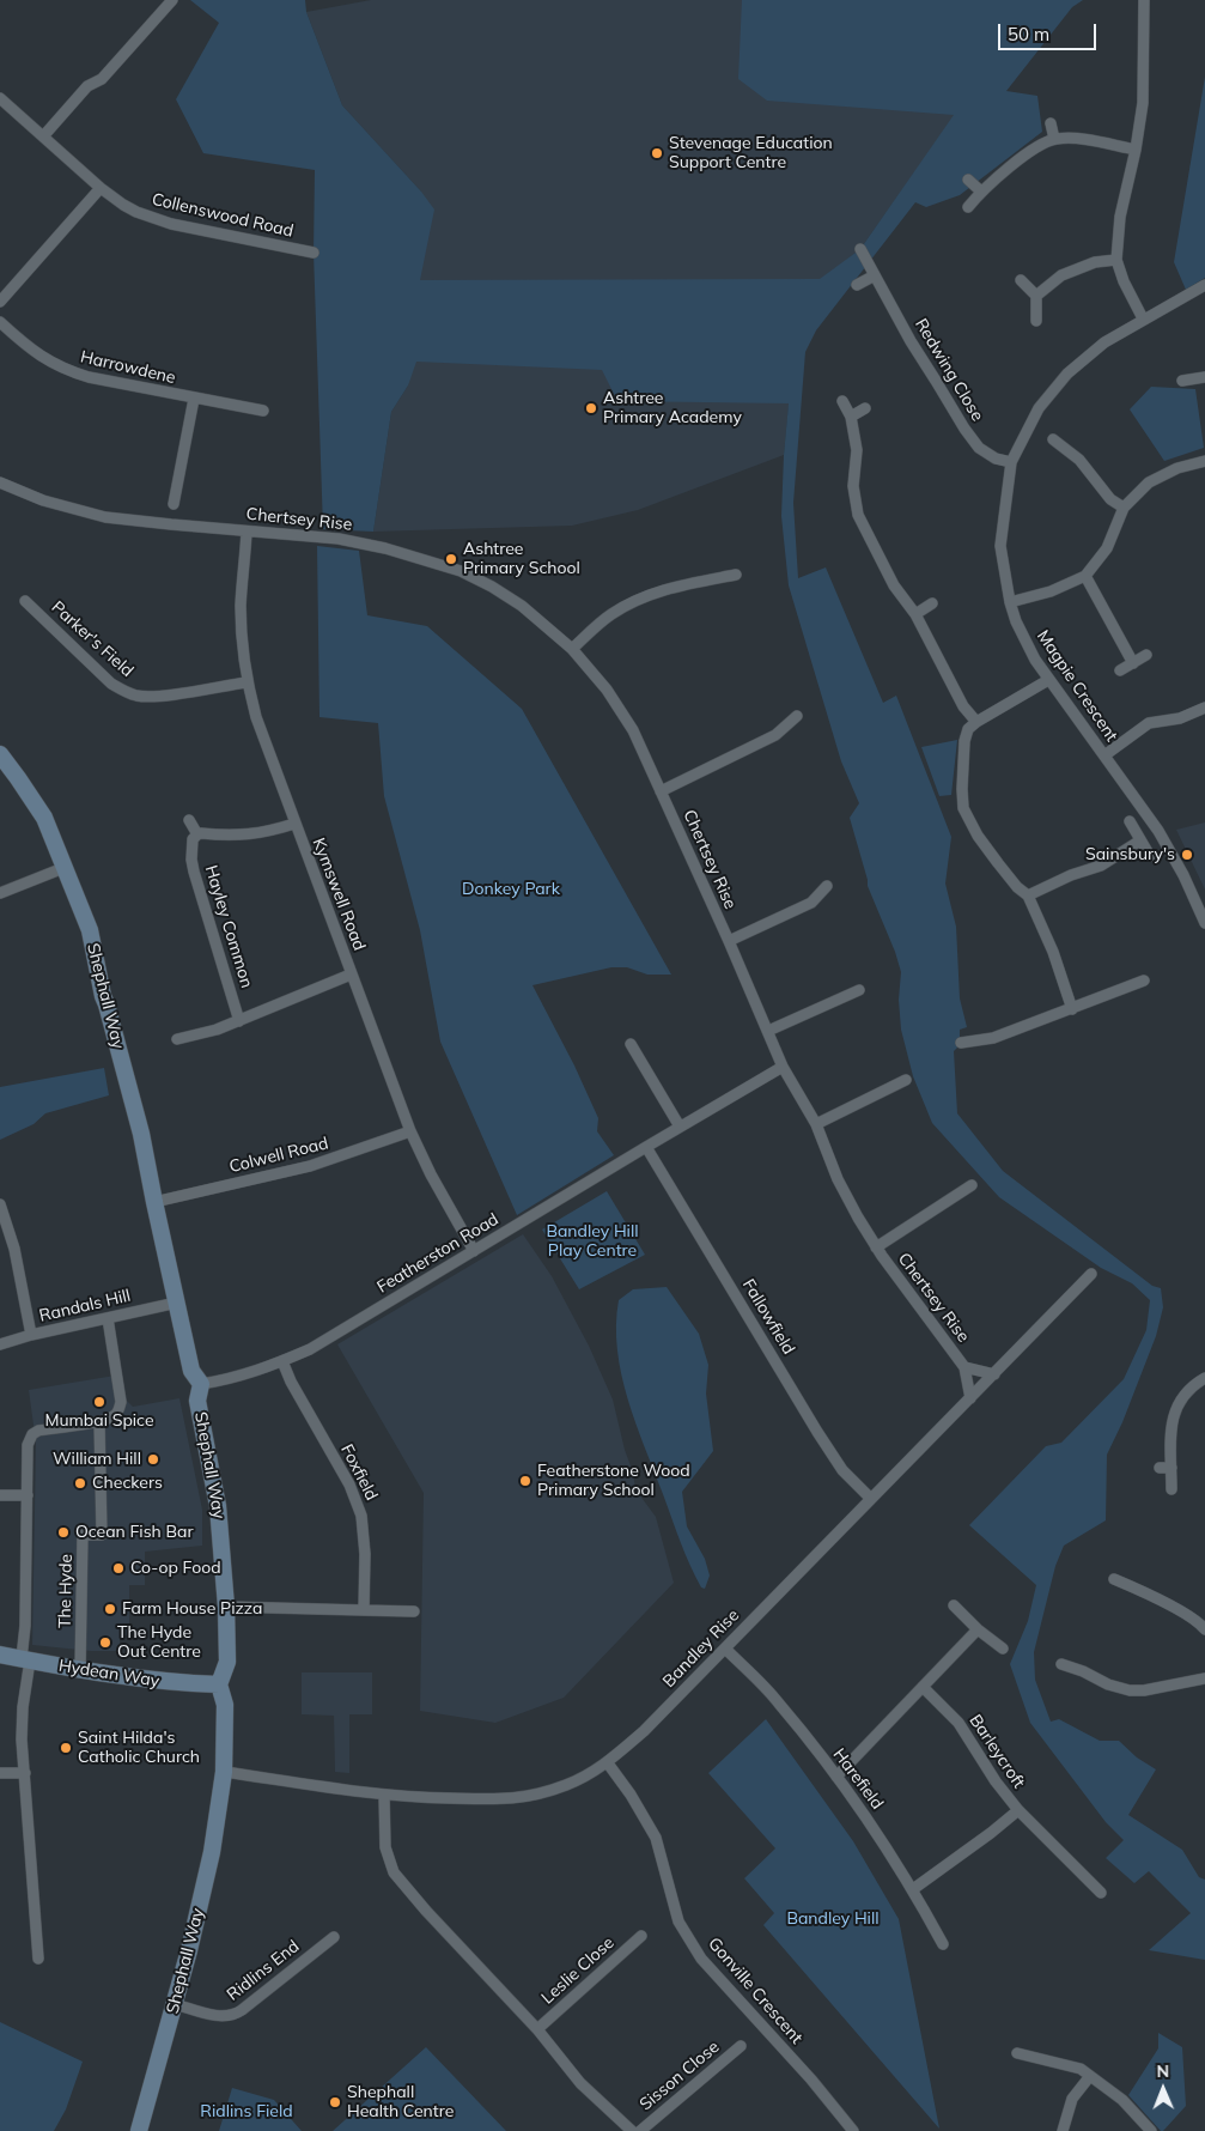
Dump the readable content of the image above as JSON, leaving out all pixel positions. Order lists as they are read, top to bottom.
{
  "streets": {
    "street": [
      "Collenswood Road",
      "Harrowdene",
      "Redwing Close",
      "Chertsey Rise",
      "Parker's Field",
      "Magpie Crescent",
      "Kymswell Road",
      "Hayley Common",
      "Shephall Way",
      "Colwell Road",
      "Featherston Road",
      "Randals Hill",
      "Fallowfield",
      "Foxfield",
      "The Hyde",
      "Bandley Rise",
      "Hydean Way",
      "Barleycroft",
      "Harefield",
      "Ridlins End",
      "Leslie Close",
      "Gonville Crescent",
      "Sisson Close"
    ]
  },
  "crossings": [
    ["Redwing Close", "Magpie Crescent"],
    ["Chertsey Rise", "Kymswell Road"],
    ["Chertsey Rise", "Featherston Road"],
    ["Chertsey Rise", "Bandley Rise"],
    ["Parker's Field", "Kymswell Road"],
    ["Kymswell Road", "Colwell Road"],
    ["Kymswell Road", "Featherston Road"],
    ["Shephall Way", "Colwell Road"],
    ["Shephall Way", "Featherston Road"],
    ["Shephall Way", "Randals Hill"],
    ["Shephall Way", "Bandley Rise"],
    ["Shephall Way", "Hydean Way"],
    ["Shephall Way", "Ridlins End"],
    ["Featherston Road", "Fallowfield"],
    ["Featherston Road", "Foxfield"],
    ["Fallowfield", "Bandley Rise"],
    ["The Hyde", "Hydean Way"],
    ["Bandley Rise", "Harefield"],
    ["Bandley Rise", "Gonville Crescent"],
    ["Barleycroft", "Harefield"]
  ],
  "parks": [
    "Donkey Park",
    "Bandley Hill Play Centre",
    "Bandley Hill",
    "Ridlins Field"
  ],
  "places": [
    "Stevenage Education Support Centre",
    "Ashtree Primary Academy",
    "Ashtree Primary School",
    "Sainsbury's",
    "Mumbai Spice",
    "William Hill",
    "Featherstone Wood Primary School",
    "Checkers",
    "Ocean Fish Bar",
    "Co-op Food",
    "Farm House Pizza",
    "The Hyde Out Centre",
    "Saint Hilda's Catholic Church",
    "Shephall Health Centre"
  ],
  "scale_bar": "50 m",
  "north": "top"
}
